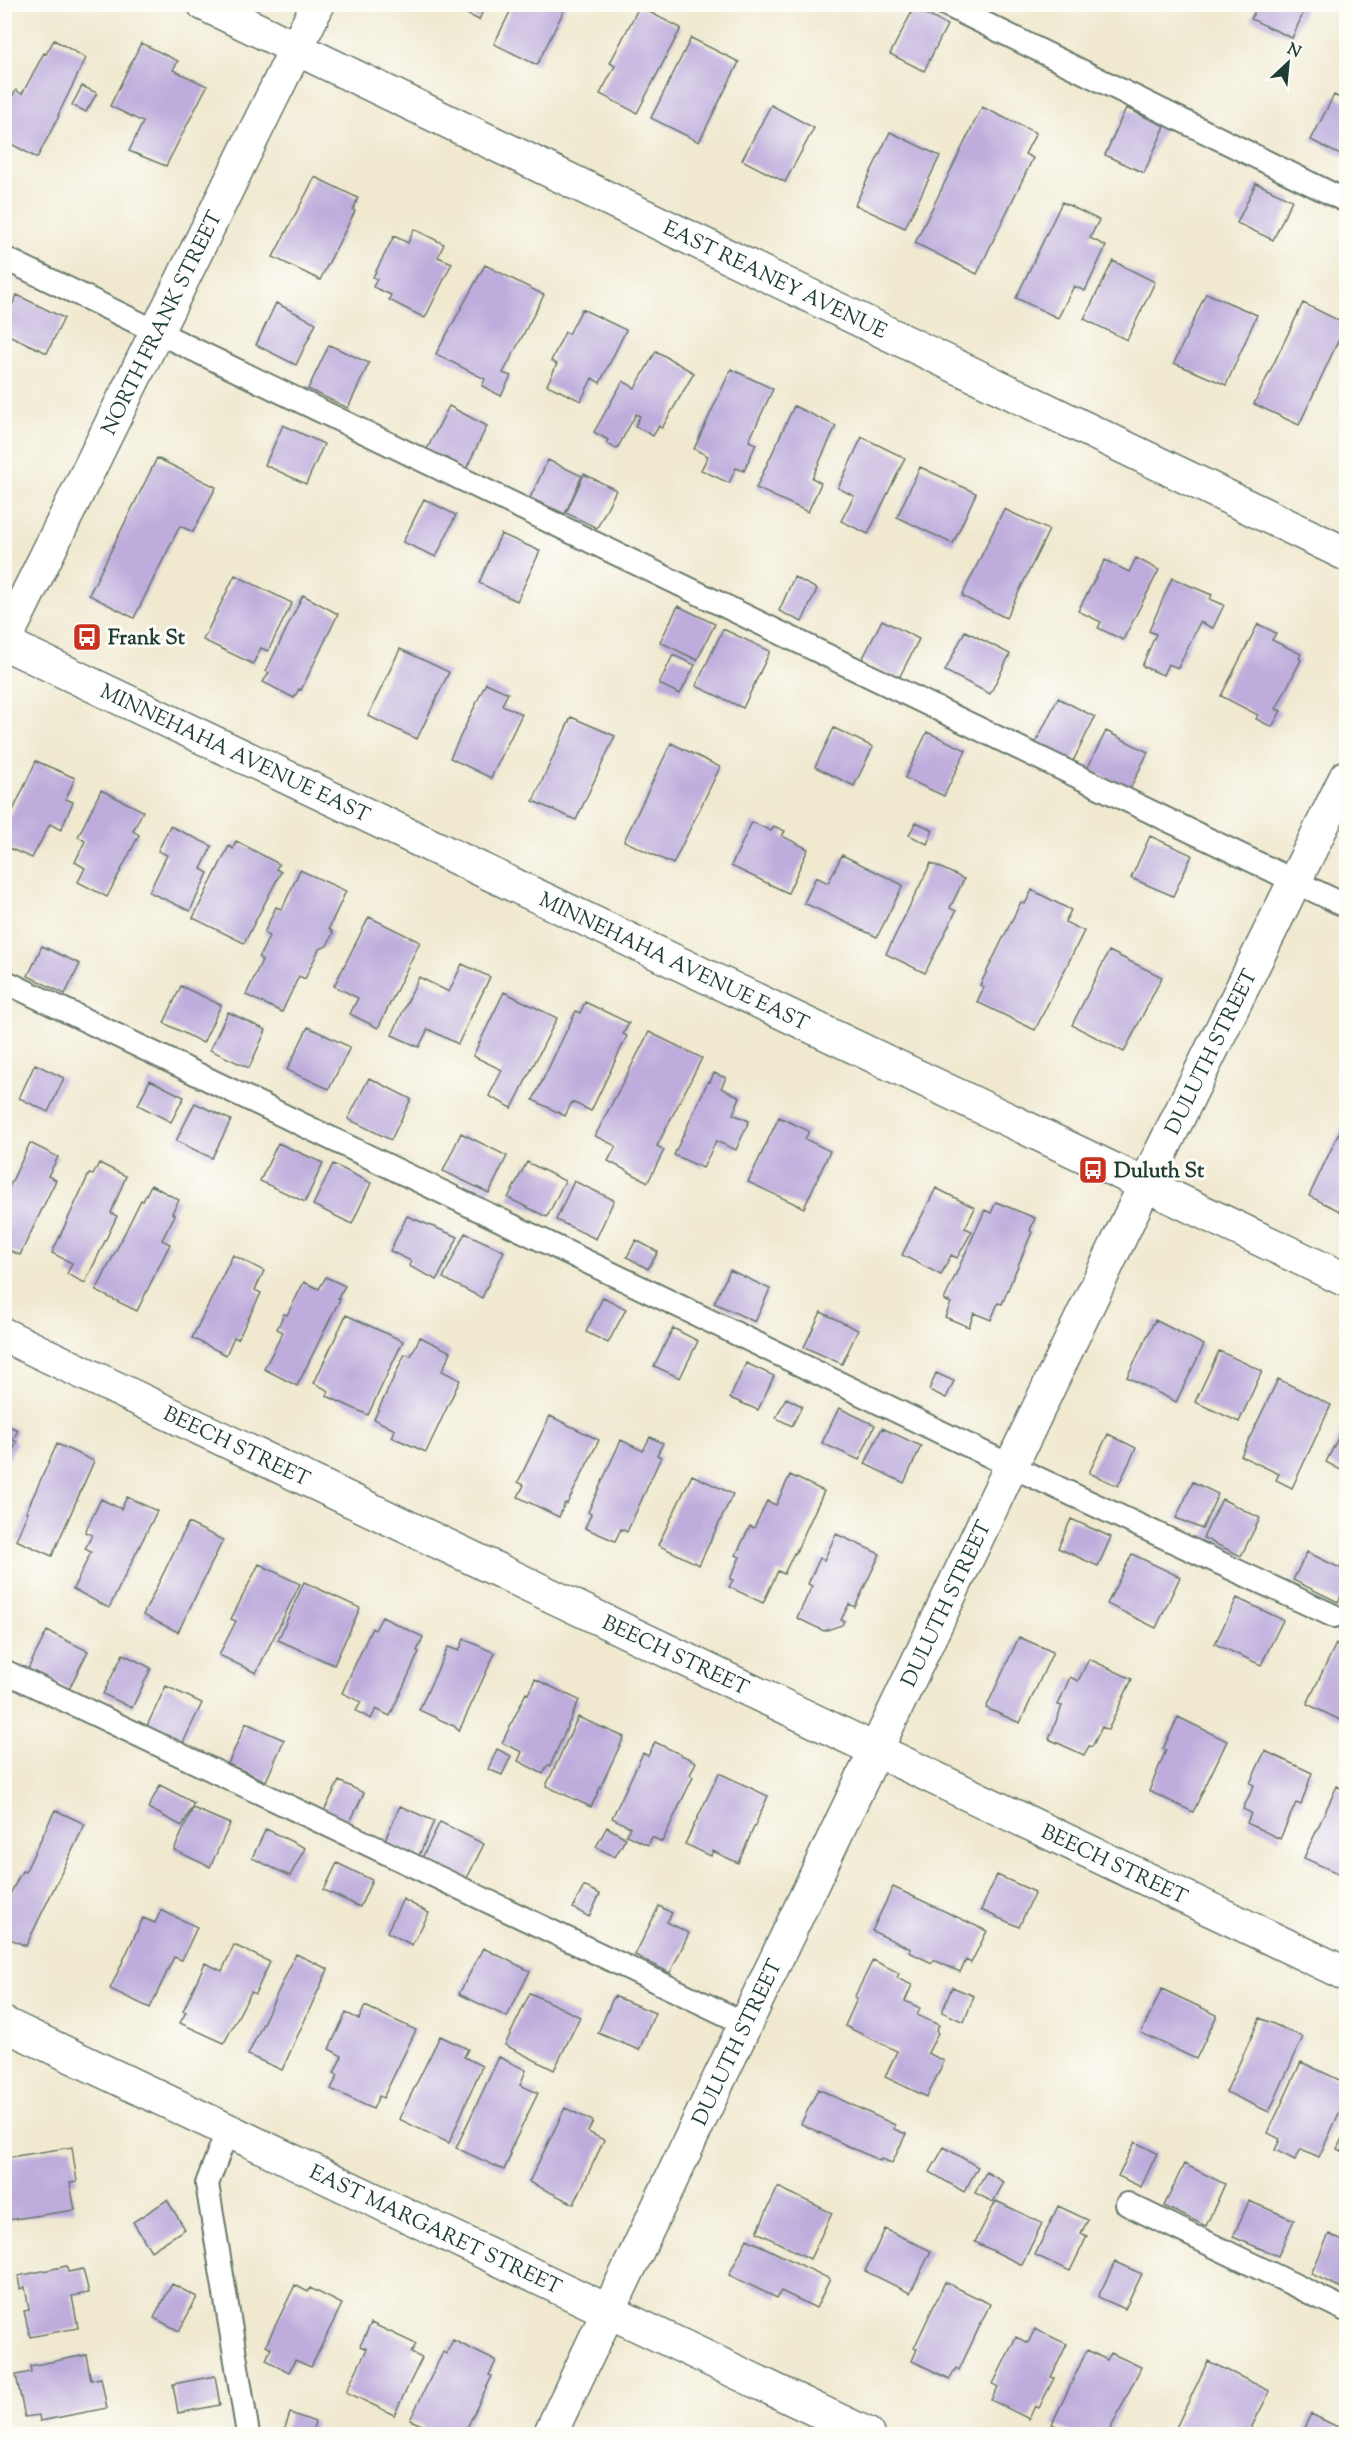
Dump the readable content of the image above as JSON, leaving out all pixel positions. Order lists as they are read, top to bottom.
{
  "streets": {
    "street": [
      "EAST REANEY AVENUE",
      "NORTH FRANK STREET",
      "MINNEHAHA AVENUE EAST",
      "DULUTH STREET",
      "BEECH STREET",
      "EAST MARGARET STREET"
    ]
  },
  "crossings": [
    ["EAST REANEY AVENUE", "NORTH FRANK STREET"],
    ["NORTH FRANK STREET", "MINNEHAHA AVENUE EAST"],
    ["MINNEHAHA AVENUE EAST", "DULUTH STREET"],
    ["DULUTH STREET", "BEECH STREET"],
    ["DULUTH STREET", "EAST MARGARET STREET"]
  ],
  "places": {
    "bus stop": ["Frank St", "Duluth St"]
  },
  "north": "top right"
}
